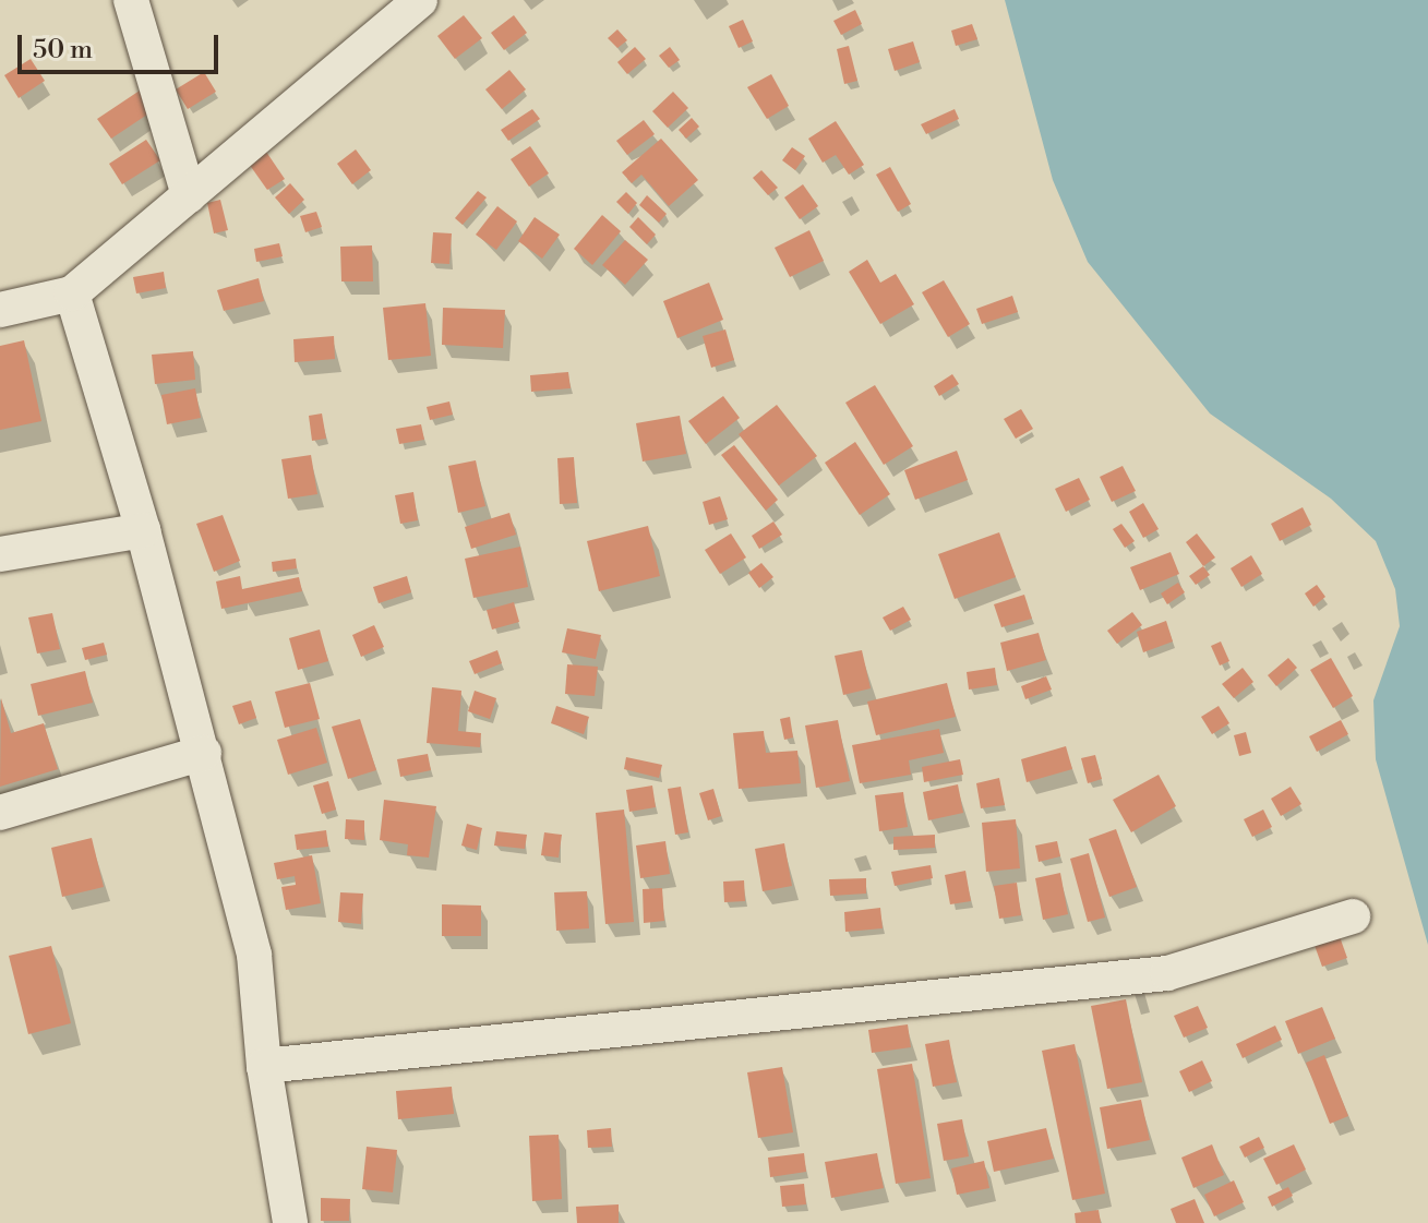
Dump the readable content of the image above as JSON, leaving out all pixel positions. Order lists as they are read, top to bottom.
{
  "scale_bar": "50 m"
}
